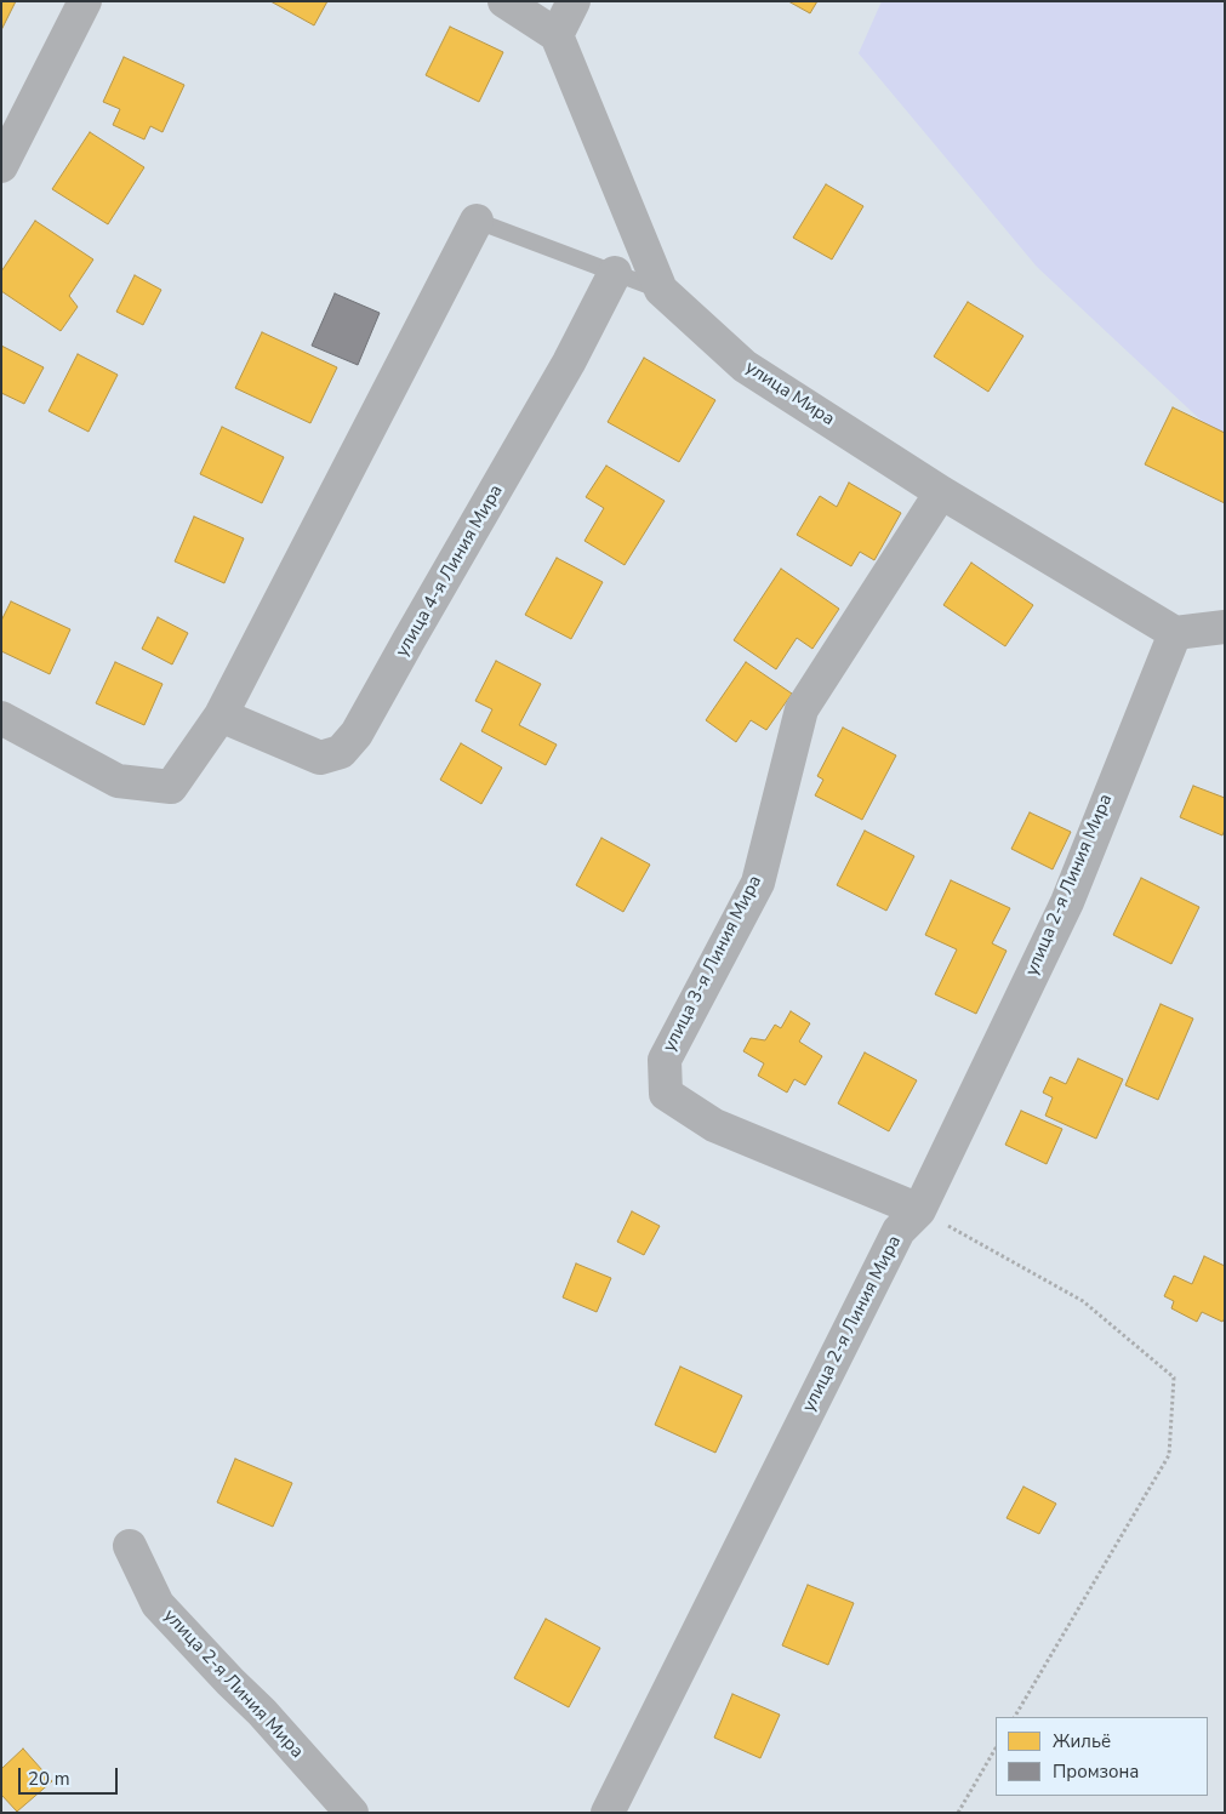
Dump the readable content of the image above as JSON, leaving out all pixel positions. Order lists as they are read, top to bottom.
{
  "streets": {
    "street": [
      "улица Мира",
      "улица 4-я Линия Мира",
      "улица 2-я Линия Мира",
      "улица 3-я Линия Мира"
    ]
  },
  "crossings": [
    ["улица Мира", "улица 2-я Линия Мира"],
    ["улица Мира", "улица 3-я Линия Мира"],
    ["улица 2-я Линия Мира", "улица 3-я Линия Мира"]
  ],
  "legend": ["Жильё", "Промзона"],
  "scale_bar": "20 m"
}
